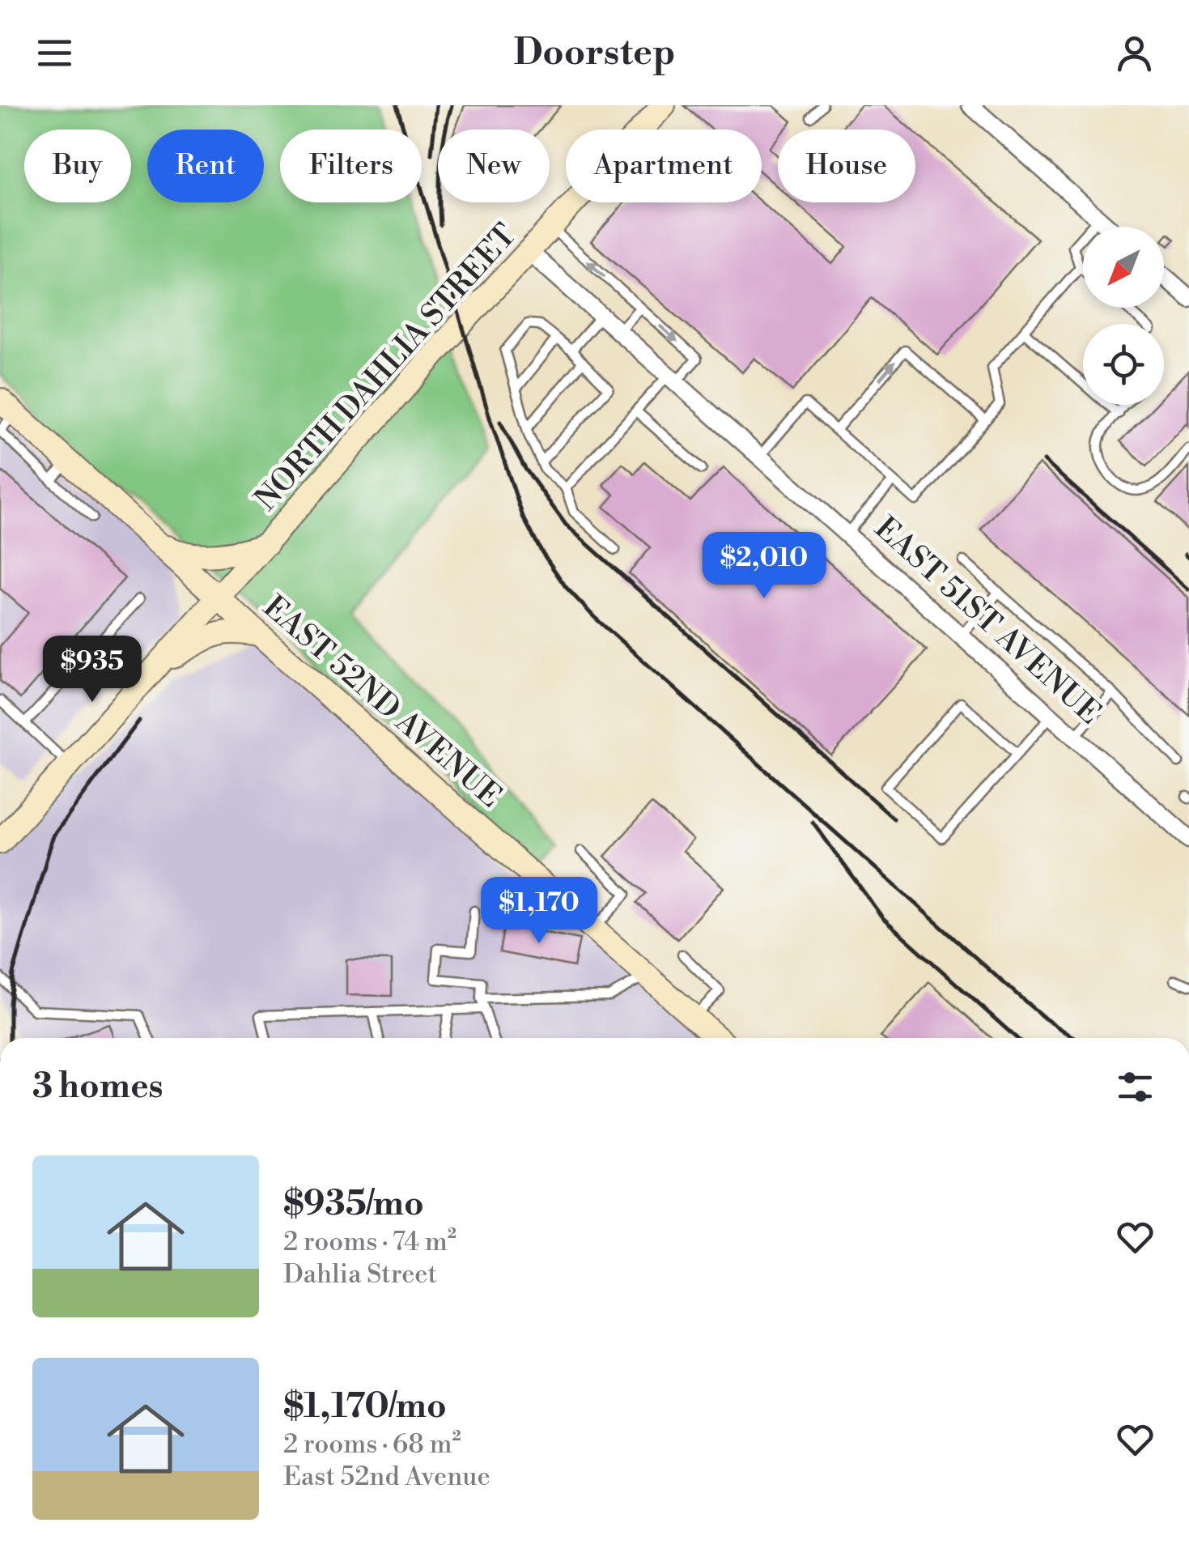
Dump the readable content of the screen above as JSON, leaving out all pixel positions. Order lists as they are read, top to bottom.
{
  "streets": {
    "street": ["NORTH DAHLIA STREET", "EAST 51ST AVENUE", "EAST 52ND AVENUE"]
  },
  "crossings": [
    ["NORTH DAHLIA STREET", "EAST 51ST AVENUE"],
    ["NORTH DAHLIA STREET", "EAST 52ND AVENUE"]
  ],
  "north": "bottom left",
  "page": {
    "header": "Doorstep",
    "chip": [
      "Buy",
      "Rent",
      "Filters",
      "New",
      "Apartment",
      "House"
    ],
    "price": ["$2,010", "$935", "$1,170"],
    "heading": "3 homes",
    "list": [
      {
        "name": "$935/mo",
        "note": "2 rooms · 74 m² · Dahlia Street"
      },
      {
        "name": "$1,170/mo",
        "note": "2 rooms · 68 m² · East 52nd Avenue"
      }
    ]
  }
}
